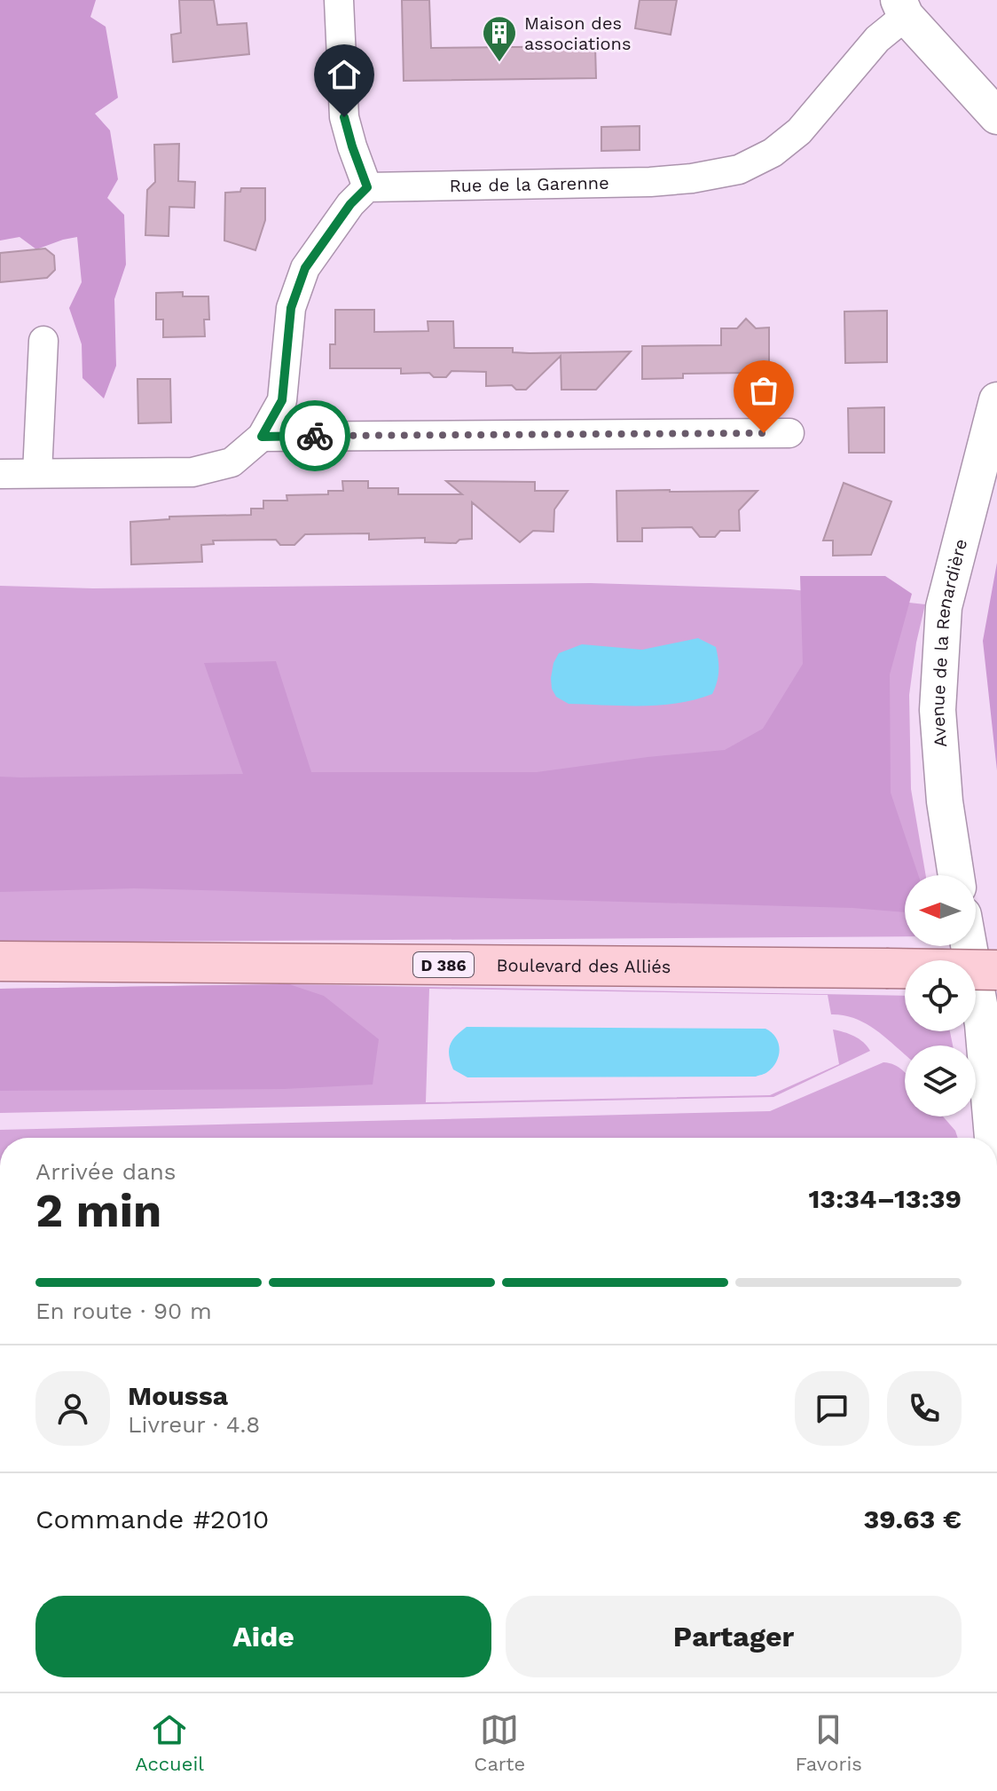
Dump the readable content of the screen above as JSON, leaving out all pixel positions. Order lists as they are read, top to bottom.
{
  "streets": {
    "main road": ["D 386", "Boulevard des Alliés"],
    "street": ["Rue de la Garenne", "Avenue de la Renardière"]
  },
  "places": {
    "building": ["Maison des associations"]
  },
  "north": "left",
  "page": {
    "heading": ["2 min", "Arrivée dans", "13:34–13:39"],
    "panel": [
      "Moussa",
      "Livreur · 4.8",
      "Commande #2010",
      "39.63 €"
    ],
    "bar": "En route · 90 m",
    "buttons": ["Aide", "Partager"],
    "tabs": ["Accueil", "Carte", "Favoris"]
  }
}
